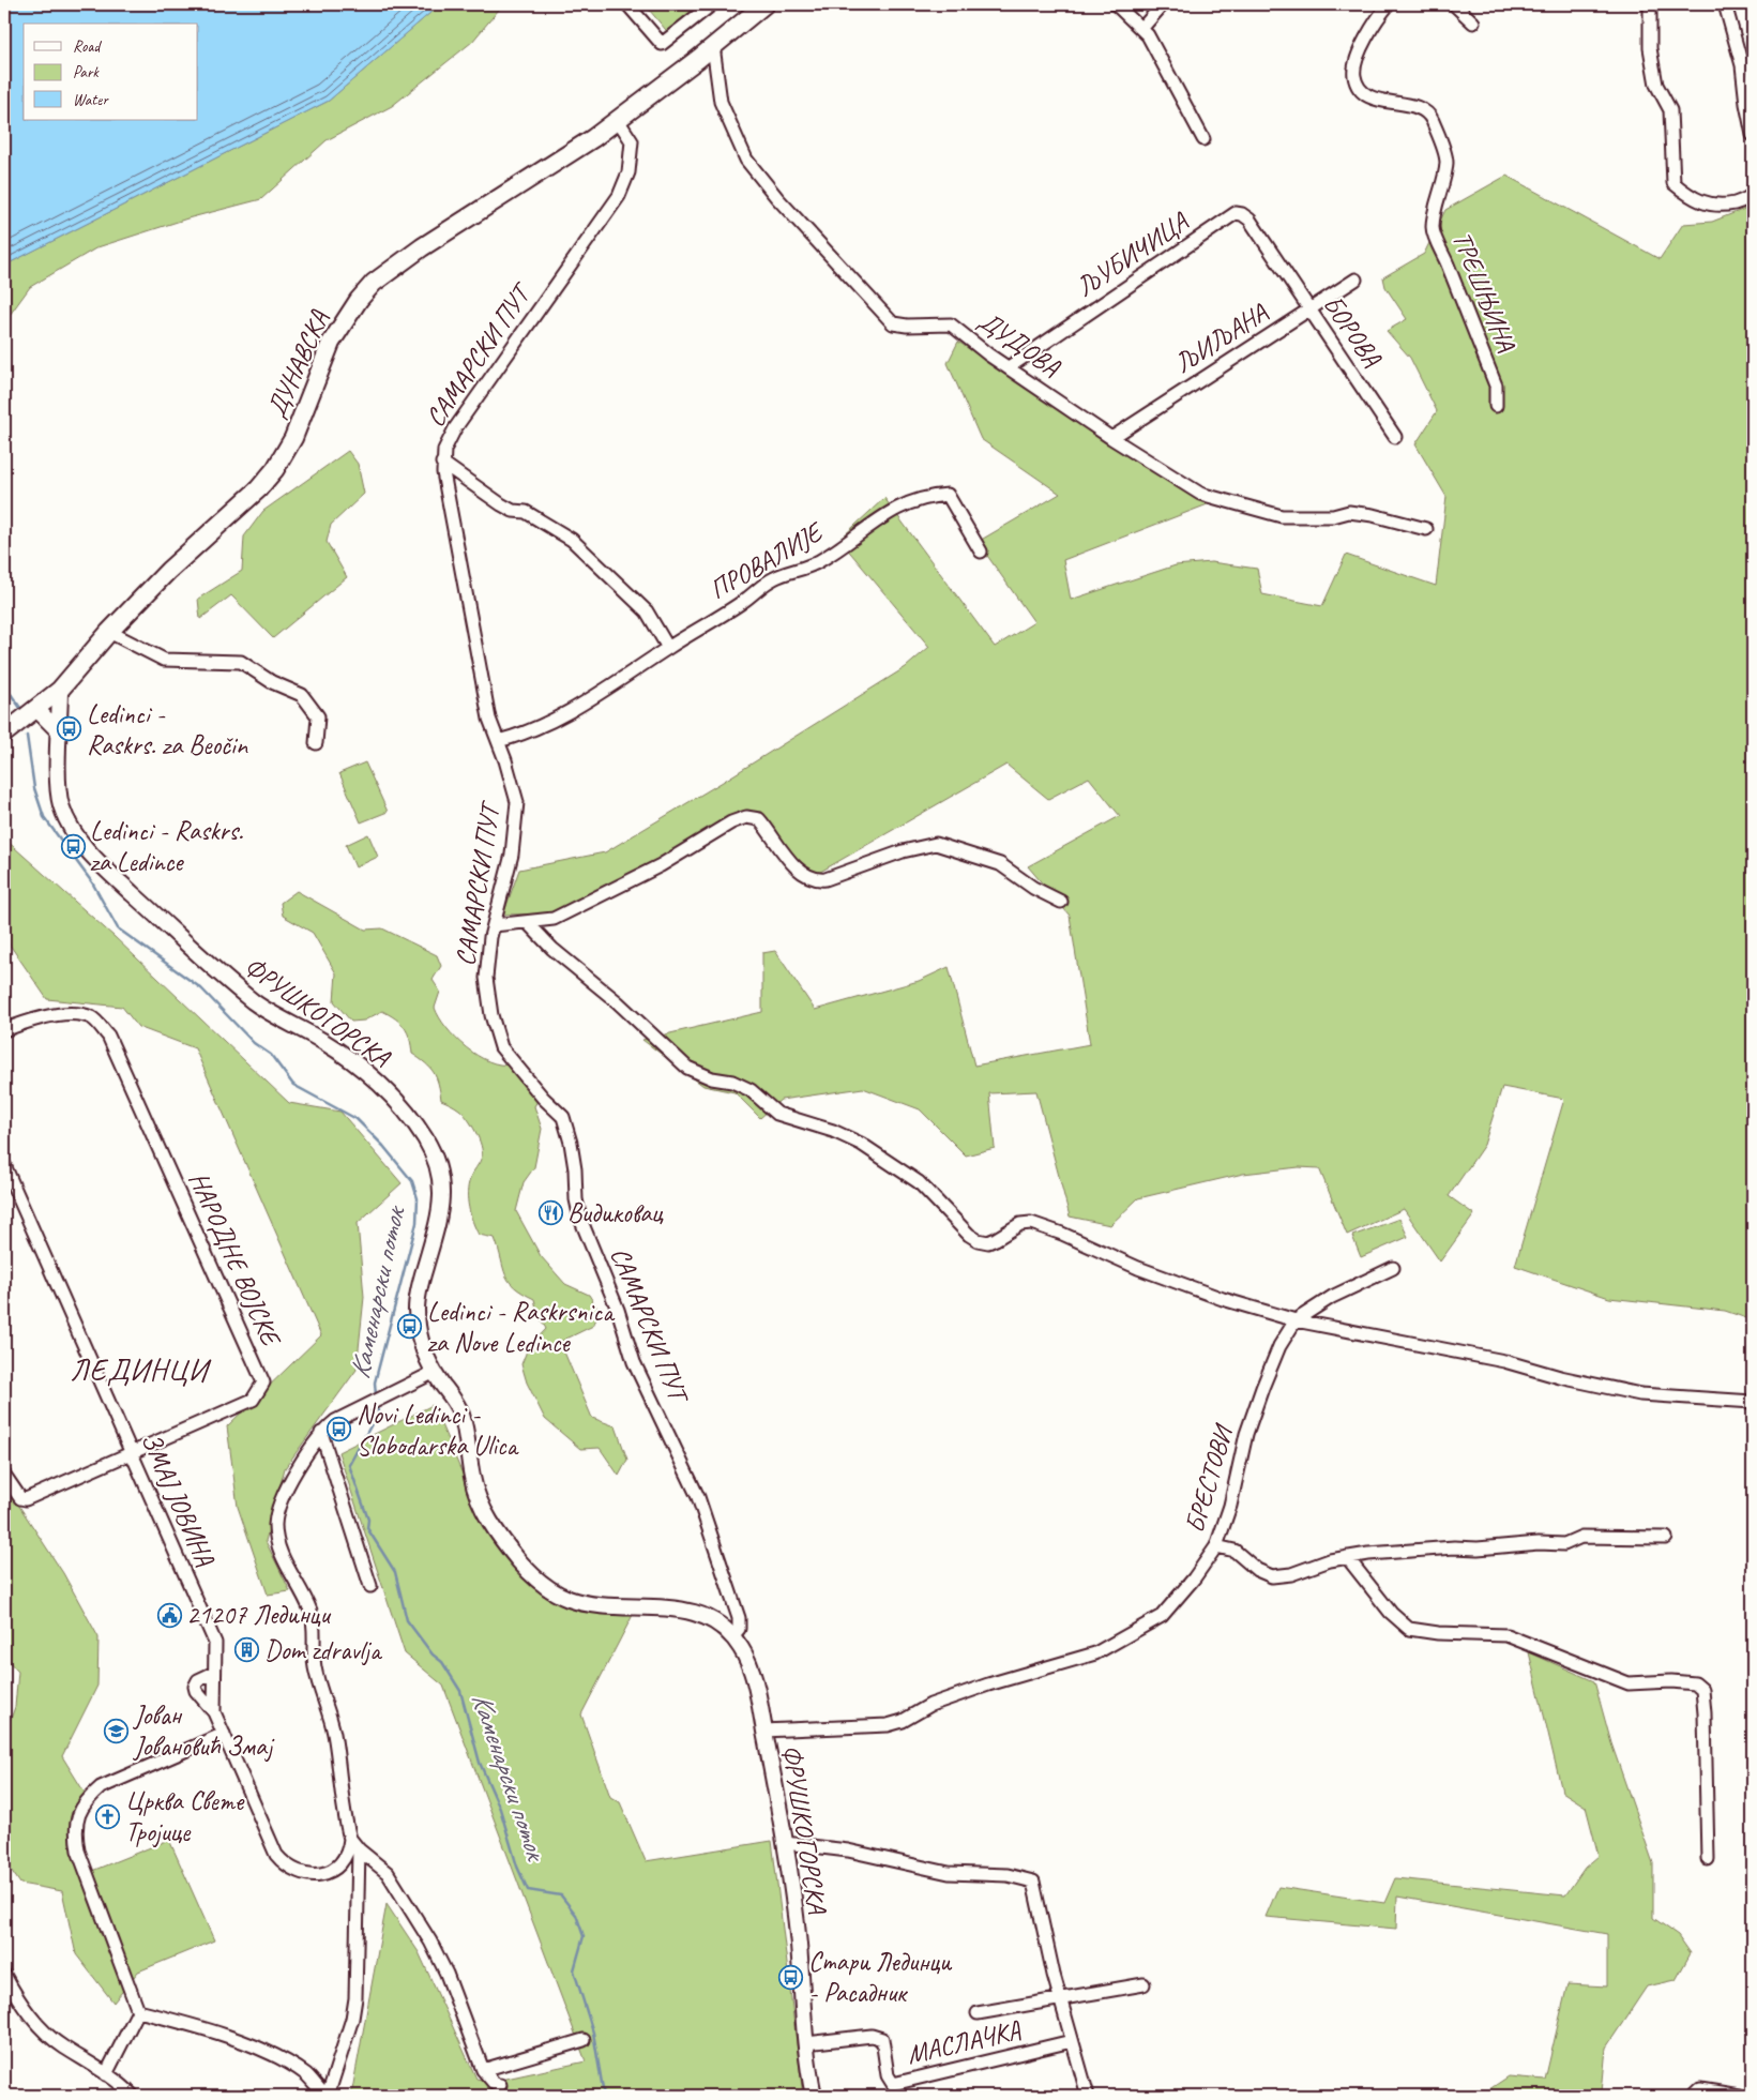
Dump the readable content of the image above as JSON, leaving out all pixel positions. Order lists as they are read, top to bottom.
{
  "streets": {
    "main road": ["ДУНАВСКА"],
    "street": [
      "ЉУБИЧИЦА",
      "ТРЕШЊИНА",
      "БОРОВА",
      "ЉИЉАНА",
      "ДУДОВА",
      "САМАРСКИ ПУТ",
      "ПРОВАЛИЈЕ",
      "ФРУШКОГОРСКА",
      "НАРОДНЕ ВОЈСКЕ",
      "БРЕСТОВИ",
      "ЗМАЈ ЈОВИНА",
      "МАСЛАЧКА"
    ]
  },
  "crossings": [
    ["ЉУБИЧИЦА", "БОРОВА"],
    ["ЉУБИЧИЦА", "ДУДОВА"],
    ["БОРОВА", "ЉИЉАНА"],
    ["ЉИЉАНА", "ДУДОВА"],
    ["ДУДОВА", "ДУНАВСКА"],
    ["САМАРСКИ ПУТ", "ДУНАВСКА"],
    ["САМАРСКИ ПУТ", "ПРОВАЛИЈЕ"],
    ["САМАРСКИ ПУТ", "ФРУШКОГОРСКА"],
    ["ДУНАВСКА", "ФРУШКОГОРСКА"],
    ["ФРУШКОГОРСКА", "БРЕСТОВИ"],
    ["ФРУШКОГОРСКА", "МАСЛАЧКА"],
    ["НАРОДНЕ ВОЈСКЕ", "ЗМАЈ ЈОВИНА"]
  ],
  "districts": ["ЛЕДИНЦИ"],
  "water": ["Каменарски поток"],
  "places": {
    "bus stop": [
      "Ledinci - Raskrs. za Beočin",
      "Ledinci - Raskrs. za Ledince",
      "Ledinci - Raskrsnica za Nove Ledince",
      "Novi Ledinci - Slobodarska Ulica",
      "Стари Лединци - Расадник"
    ],
    "restaurant": ["Видиковац"],
    "public building": ["21207 Лединци"],
    "building": ["Dom zdravlja"],
    "school or university": ["Јован Јовановић Змај"],
    "church": ["Црква Свете Тројице"]
  },
  "legend": ["Road", "Park", "Water"]
}
